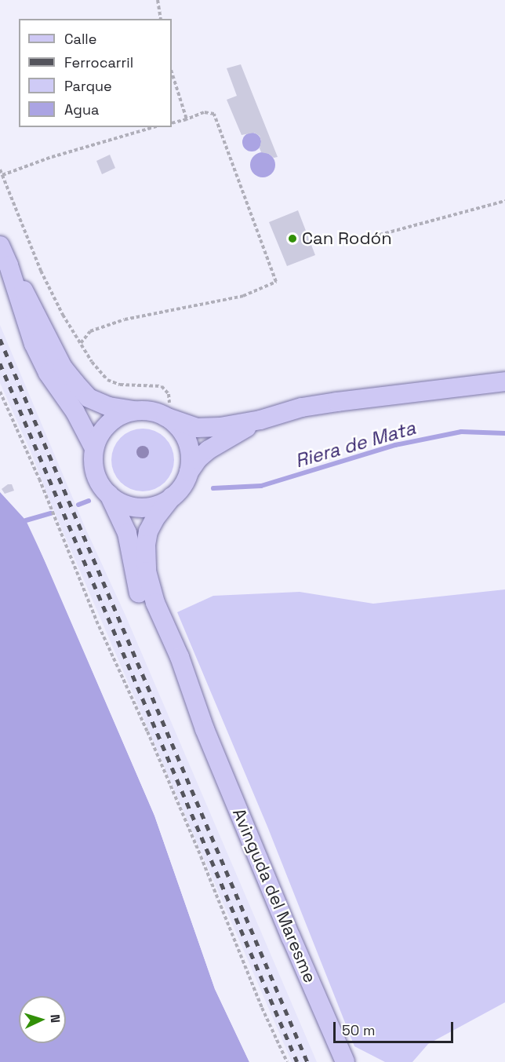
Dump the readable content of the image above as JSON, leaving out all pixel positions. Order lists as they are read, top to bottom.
{
  "streets": {
    "main road": ["Avinguda del Maresme"]
  },
  "water": ["Riera de Mata"],
  "places": ["Can Rodón"],
  "legend": [
    "Calle",
    "Ferrocarril",
    "Parque",
    "Agua"
  ],
  "scale_bar": "50 m",
  "north": "right"
}
